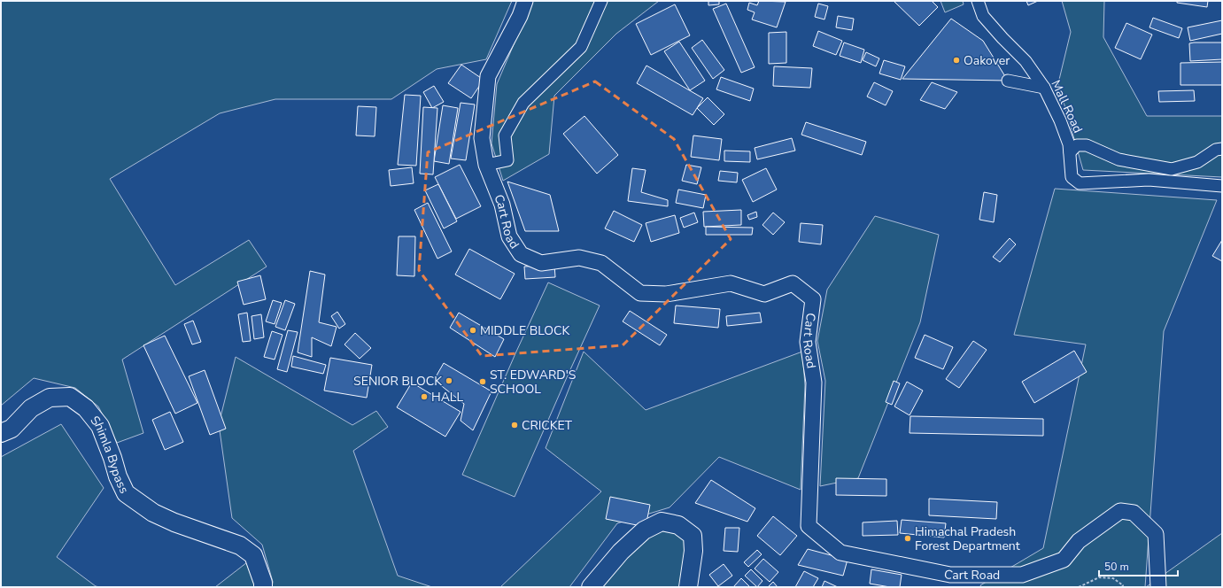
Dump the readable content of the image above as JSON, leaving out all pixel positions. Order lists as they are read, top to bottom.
{
  "streets": {
    "highway": ["Shimla Bypass"],
    "main road": ["Cart Road"],
    "street": ["Mall Road"]
  },
  "places": [
    "Oakover",
    "MIDDLE BLOCK",
    "SENIOR BLOCK",
    "ST. EDWARD'S SCHOOL",
    "HALL",
    "CRICKET",
    "Himachal Pradesh Forest Department"
  ],
  "scale_bar": "50 m"
}
